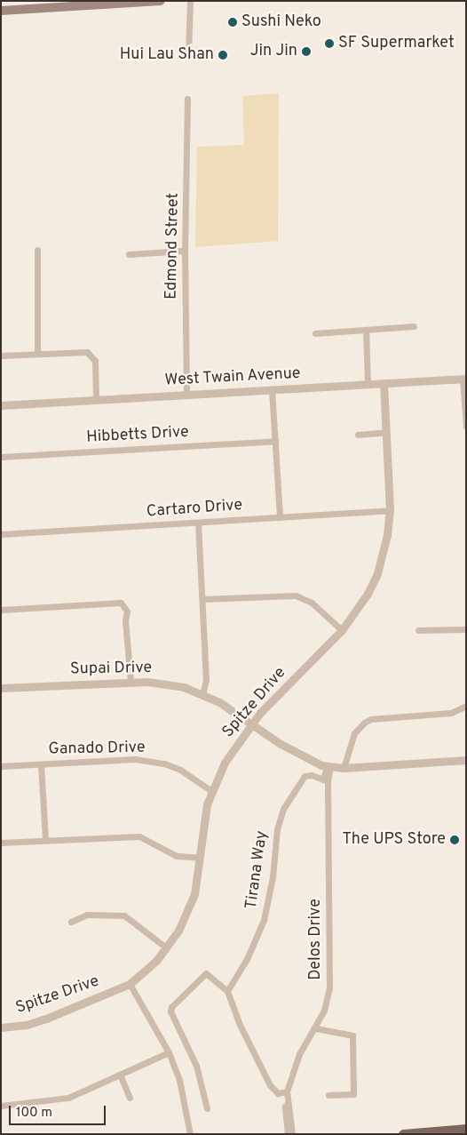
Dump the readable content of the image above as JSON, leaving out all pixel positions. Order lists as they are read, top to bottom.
{
  "streets": {
    "street": [
      "Edmond Street",
      "West Twain Avenue",
      "Hibbetts Drive",
      "Cartaro Drive",
      "Supai Drive",
      "Spitze Drive",
      "Ganado Drive",
      "Tirana Way",
      "Delos Drive"
    ]
  },
  "crossings": [
    ["Edmond Street", "West Twain Avenue"],
    ["West Twain Avenue", "Spitze Drive"],
    ["Cartaro Drive", "Spitze Drive"],
    ["Supai Drive", "Spitze Drive"],
    ["Supai Drive", "Delos Drive"],
    ["Spitze Drive", "Ganado Drive"],
    ["Tirana Way", "Delos Drive"]
  ],
  "places": [
    "Sushi Neko",
    "SF Supermarket",
    "Jin Jin",
    "Hui Lau Shan",
    "The UPS Store"
  ],
  "scale_bar": "100 m"
}
